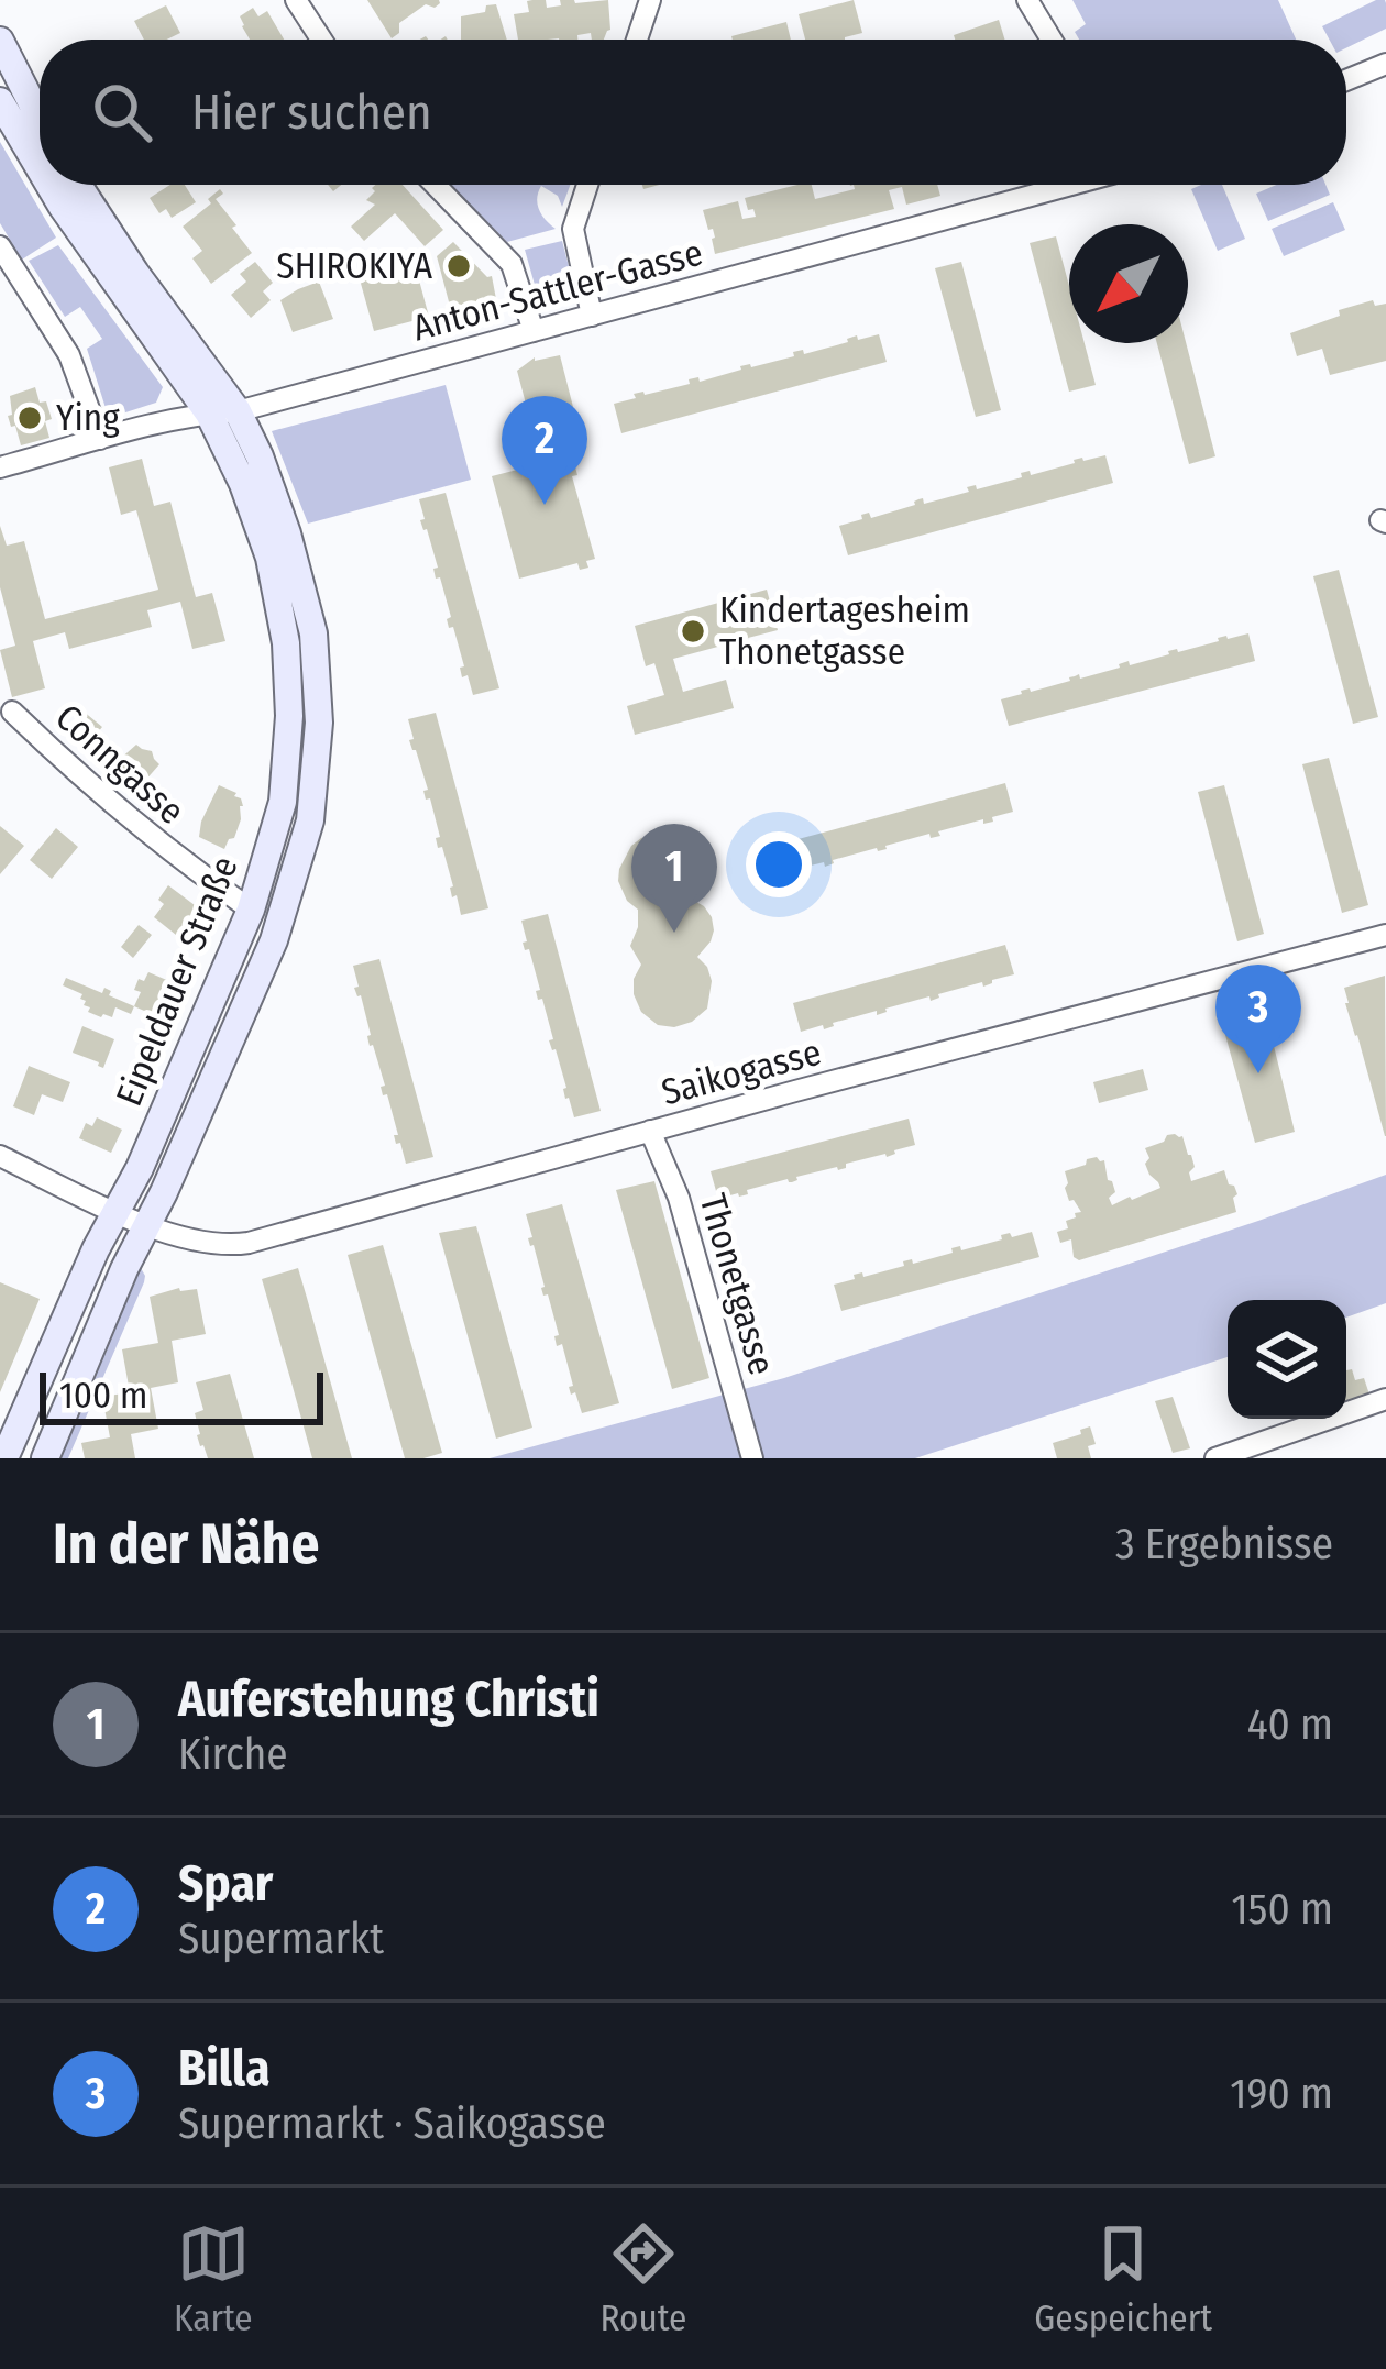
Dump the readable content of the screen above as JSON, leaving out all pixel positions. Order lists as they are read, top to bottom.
{
  "streets": {
    "main road": ["Eipeldauer Straße"],
    "street": [
      "Anton-Sattler-Gasse",
      "Conngasse",
      "Saikogasse",
      "Thonetgasse"
    ]
  },
  "crossings": [
    ["Anton-Sattler-Gasse", "Eipeldauer Straße"],
    ["Conngasse", "Eipeldauer Straße"],
    ["Eipeldauer Straße", "Saikogasse"],
    ["Saikogasse", "Thonetgasse"]
  ],
  "places": ["SHIROKIYA", "Ying", "Kindertagesheim Thonetgasse"],
  "scale_bar": "100 m",
  "north": "bottom left",
  "page": {
    "search": "Hier suchen",
    "pins": ["2", "1", "3"],
    "scale": "100 m",
    "heading": ["In der Nähe", "3 Ergebnisse"],
    "list": [
      {
        "mark": "1",
        "name": "Auferstehung Christi",
        "note": "Kirche",
        "value": "40 m"
      },
      {
        "mark": "2",
        "name": "Spar",
        "note": "Supermarkt",
        "value": "150 m"
      },
      {
        "mark": "3",
        "name": "Billa",
        "note": "Supermarkt · Saikogasse",
        "value": "190 m"
      }
    ],
    "nav": ["Karte", "Route", "Gespeichert"]
  }
}
